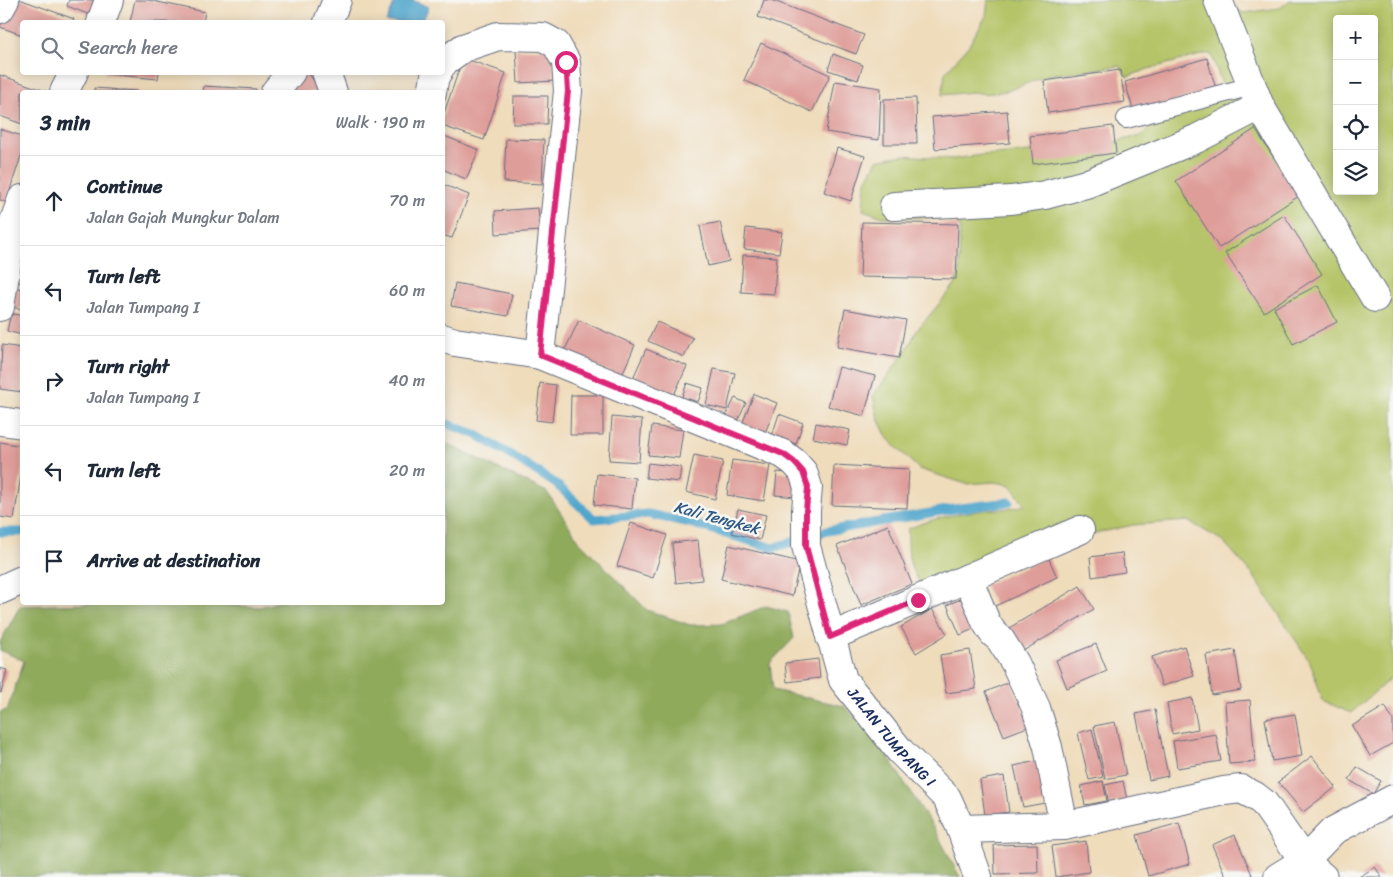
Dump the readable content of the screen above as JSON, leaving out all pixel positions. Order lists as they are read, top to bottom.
{
  "streets": {
    "street": ["JALAN TUMPANG I"]
  },
  "water": ["Kali Tengkek"],
  "page": {
    "map_buttons": ["+", "−"],
    "search": "Search here",
    "heading": ["3 min", "Walk · 190 m"],
    "list": [
      ["Continue", "Jalan Gajah Mungkur Dalam", "70 m"],
      ["Turn left", "Jalan Tumpang I", "60 m"],
      ["Turn right", "Jalan Tumpang I", "40 m"],
      ["Turn left", "20 m"],
      "Arrive at destination"
    ]
  }
}
